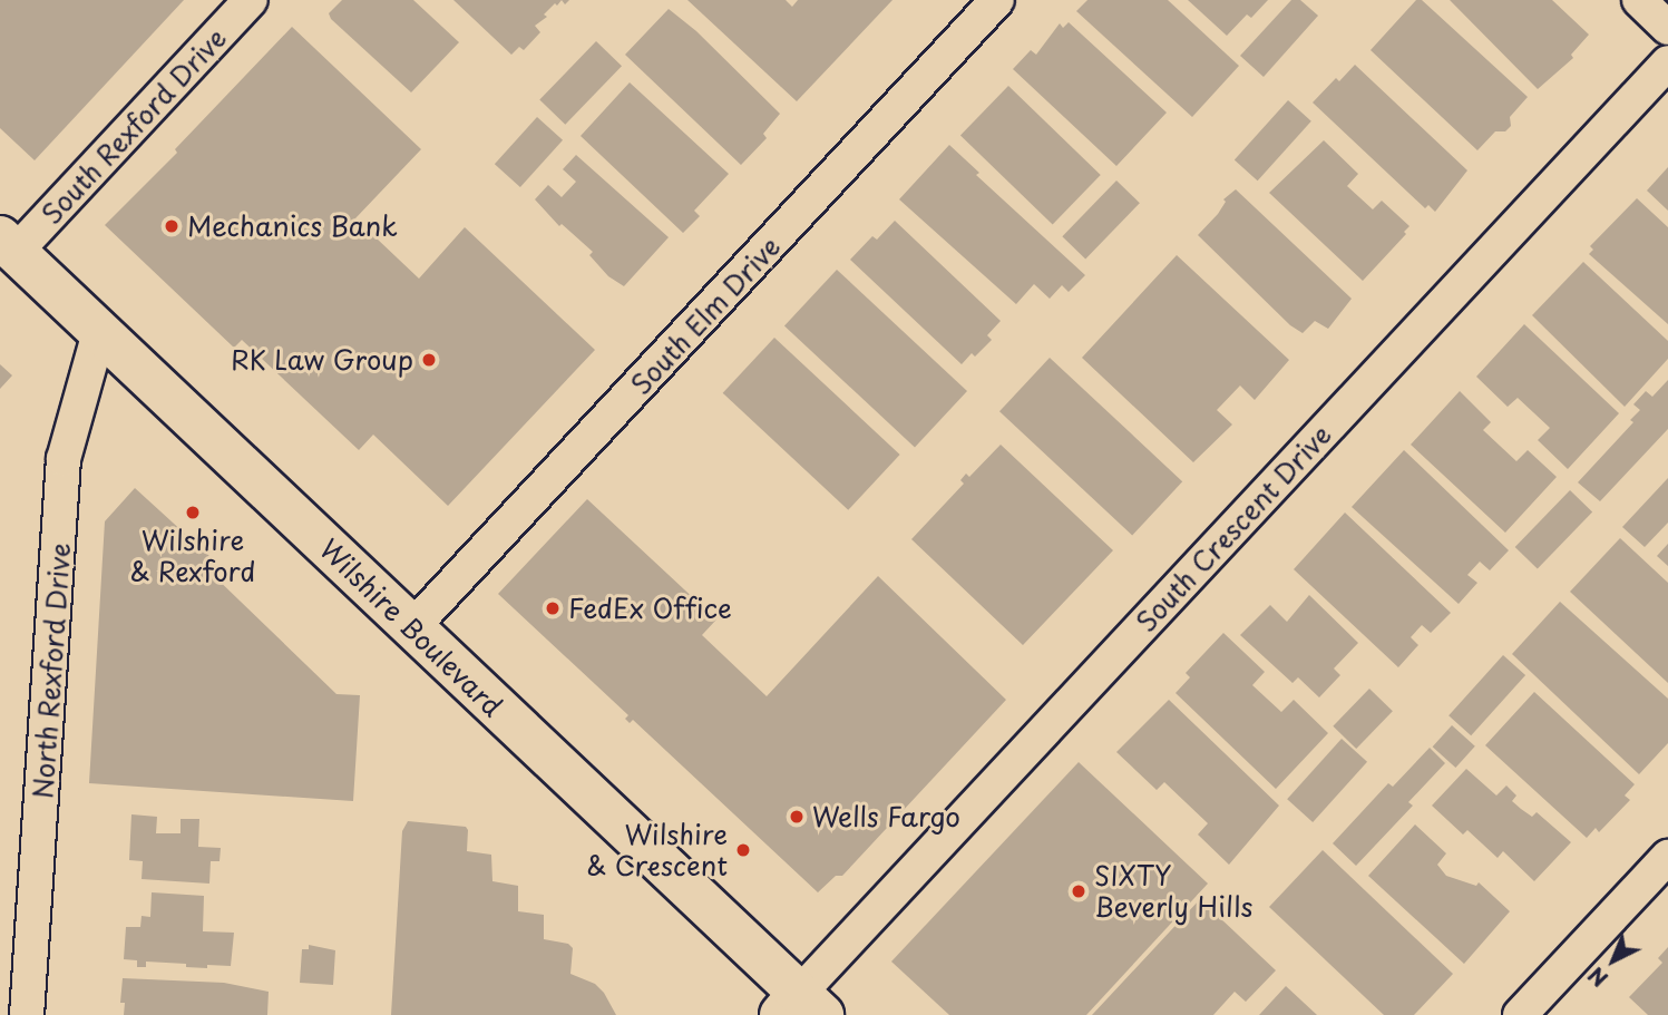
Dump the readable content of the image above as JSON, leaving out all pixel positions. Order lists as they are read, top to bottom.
{
  "streets": {
    "main road": ["Wilshire Boulevard"],
    "street": [
      "South Rexford Drive",
      "South Elm Drive",
      "South Crescent Drive",
      "North Rexford Drive"
    ]
  },
  "crossings": [
    ["South Rexford Drive", "Wilshire Boulevard"],
    ["South Elm Drive", "Wilshire Boulevard"],
    ["South Crescent Drive", "Wilshire Boulevard"],
    ["Wilshire Boulevard", "North Rexford Drive"]
  ],
  "places": [
    "Mechanics Bank",
    "RK Law Group",
    "Wilshire & Rexford",
    "FedEx Office",
    "Wells Fargo",
    "Wilshire & Crescent",
    "SIXTY Beverly Hills"
  ],
  "north": "bottom left"
}
